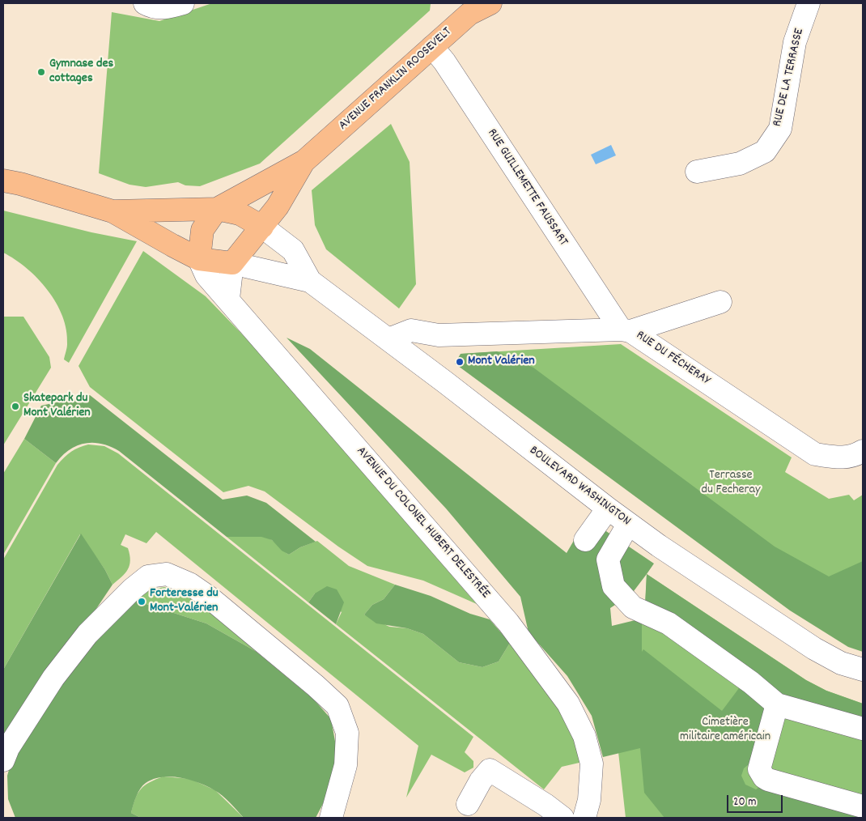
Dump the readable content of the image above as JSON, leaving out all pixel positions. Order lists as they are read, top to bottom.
{
  "streets": {
    "main road": ["AVENUE FRANKLIN ROOSEVELT"],
    "street": [
      "RUE DE LA TERRASSE",
      "RUE GUILLEMETTE FAUSSART",
      "RUE DU FÉCHERAY",
      "BOULEVARD WASHINGTON",
      "AVENUE DU COLONEL HUBERT DELESTRÉE"
    ]
  },
  "crossings": [
    ["AVENUE FRANKLIN ROOSEVELT", "RUE GUILLEMETTE FAUSSART"],
    ["AVENUE FRANKLIN ROOSEVELT", "BOULEVARD WASHINGTON"],
    ["RUE GUILLEMETTE FAUSSART", "RUE DU FÉCHERAY"],
    ["RUE DU FÉCHERAY", "BOULEVARD WASHINGTON"]
  ],
  "parks": ["Terrasse du Fecheray", "Cimetière militaire américain"],
  "places": [
    "Gymnase des cottages",
    "Mont Valérien",
    "Skatepark du Mont Valérien",
    "Forteresse du Mont-Valérien"
  ],
  "scale_bar": "20 m"
}
